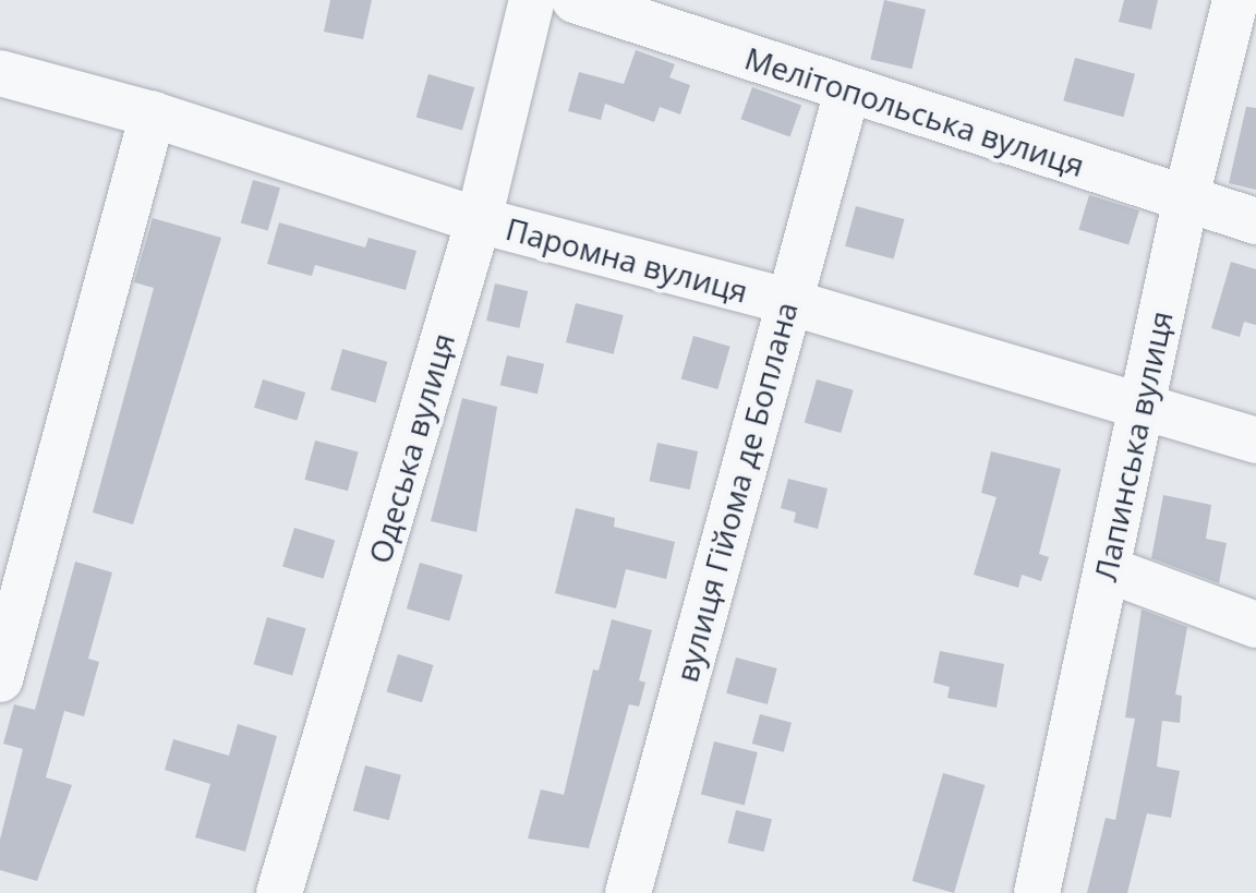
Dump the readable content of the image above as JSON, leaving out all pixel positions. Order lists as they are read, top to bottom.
{
  "streets": {
    "street": [
      "Мелітопольська вулиця",
      "Паромна вулиця",
      "Лапинська вулиця",
      "Одеська вулиця",
      "вулиця Гійома де Боплана"
    ]
  },
  "crossings": [
    ["Мелітопольська вулиця", "Лапинська вулиця"],
    ["Мелітопольська вулиця", "вулиця Гійома де Боплана"],
    ["Паромна вулиця", "Лапинська вулиця"],
    ["Паромна вулиця", "Одеська вулиця"],
    ["Паромна вулиця", "вулиця Гійома де Боплана"]
  ]
}
